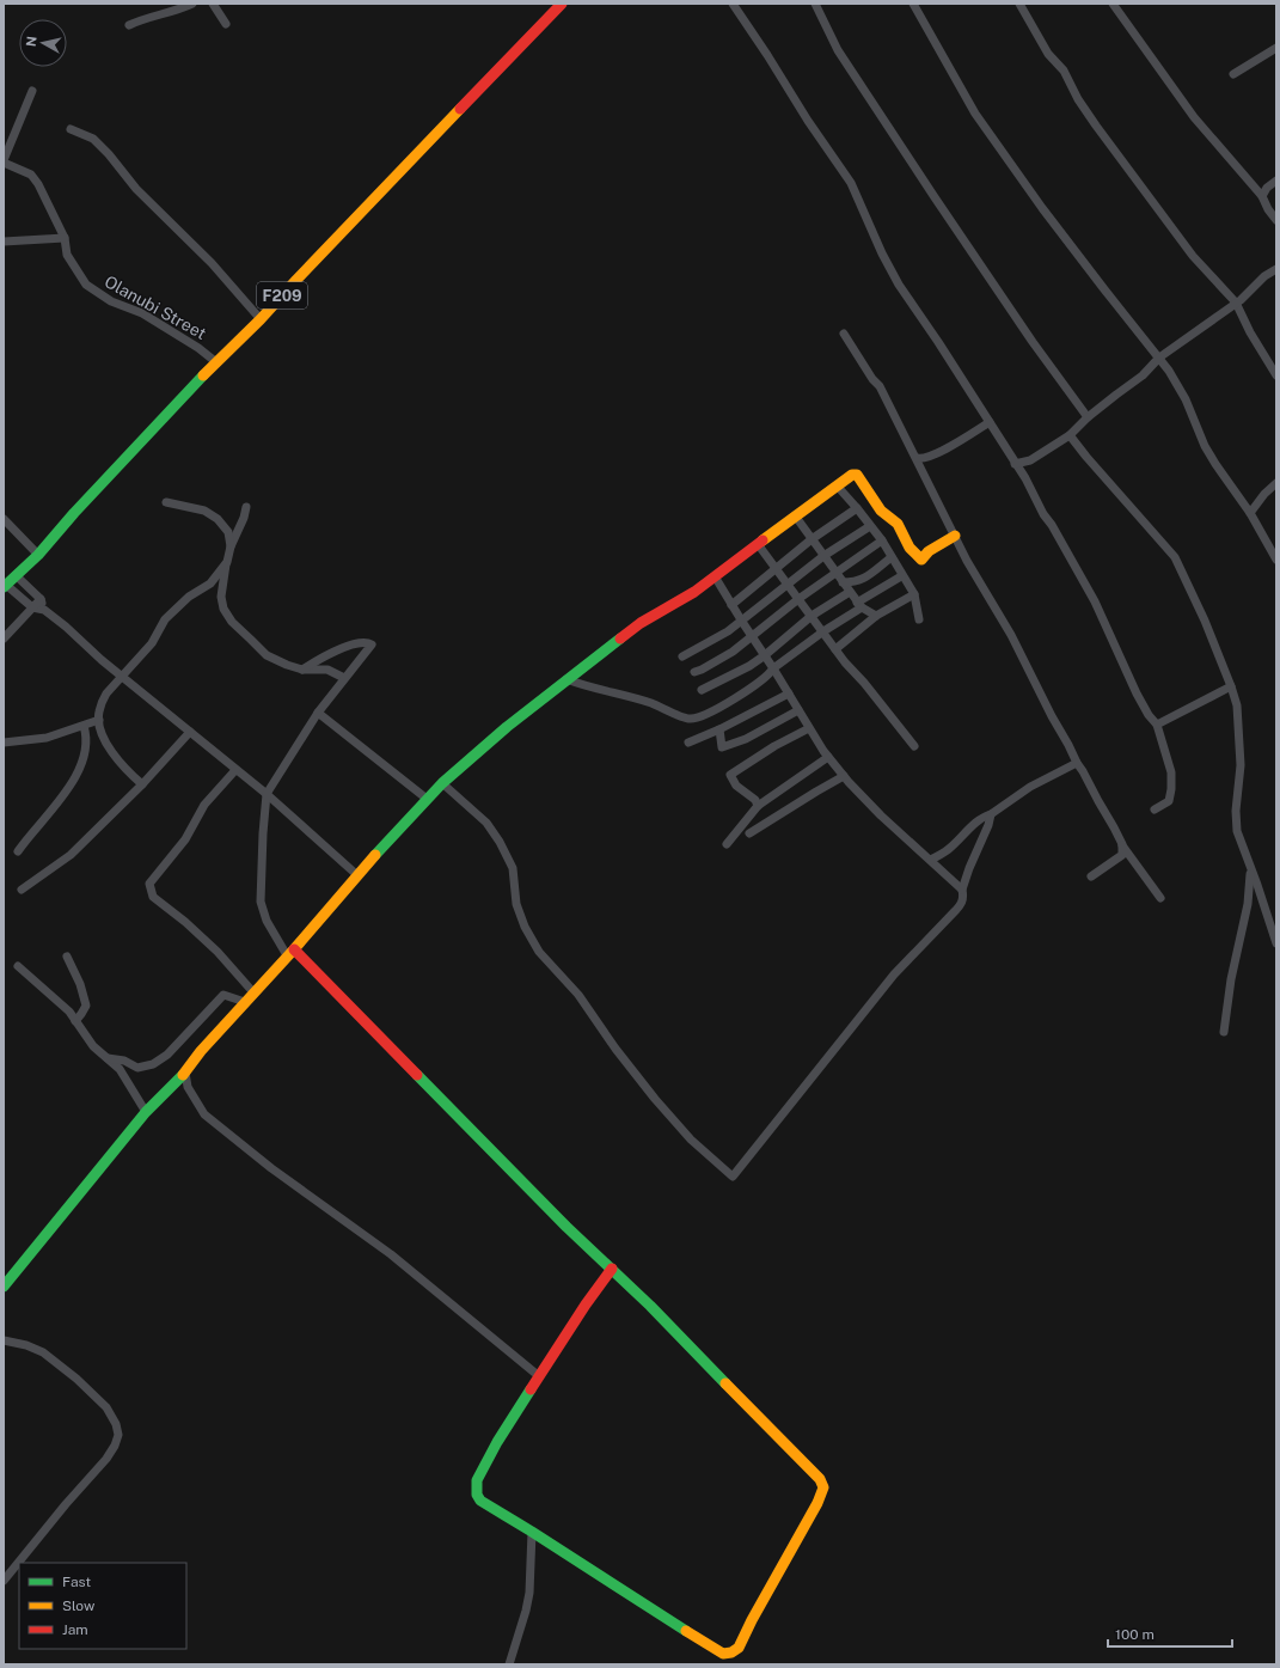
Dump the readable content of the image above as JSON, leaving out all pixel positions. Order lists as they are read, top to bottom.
{
  "streets": {
    "street": ["F209", "Olanubi Street"]
  },
  "crossings": [
    ["F209", "Olanubi Street"]
  ],
  "legend": ["Fast", "Slow", "Jam"],
  "scale_bar": "100 m",
  "north": "left"
}
